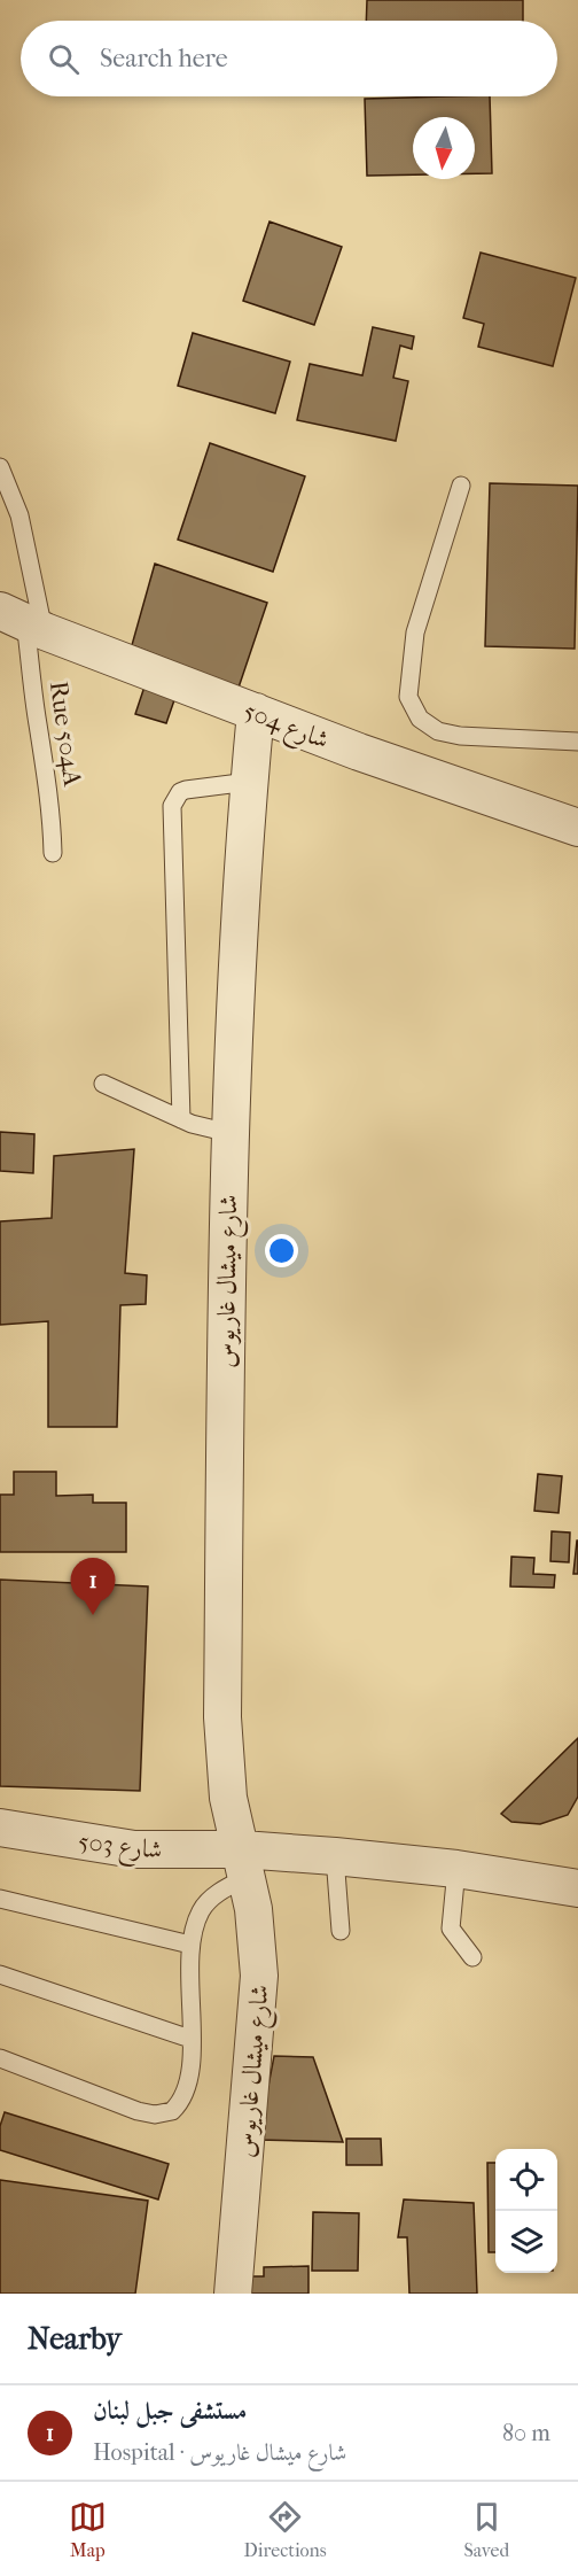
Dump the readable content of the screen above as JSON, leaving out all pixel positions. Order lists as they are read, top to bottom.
{
  "streets": {
    "street": ["شارع 504", "شارع ميشال غاريوس", "شارع 503"],
    "lane": ["Rue 504A"]
  },
  "crossings": [
    ["شارع 504", "Rue 504A"],
    ["شارع 504", "شارع ميشال غاريوس"],
    ["شارع ميشال غاريوس", "شارع 503"]
  ],
  "north": "bottom",
  "page": {
    "search": "Search here",
    "pins": "1",
    "heading": "Nearby",
    "list": [
      {
        "mark": "1",
        "name": "مستشفى جبل لبنان",
        "note": "Hospital · شارع ميشال غاريوس",
        "value": "80 m"
      }
    ],
    "nav": ["Map", "Directions", "Saved"]
  }
}
